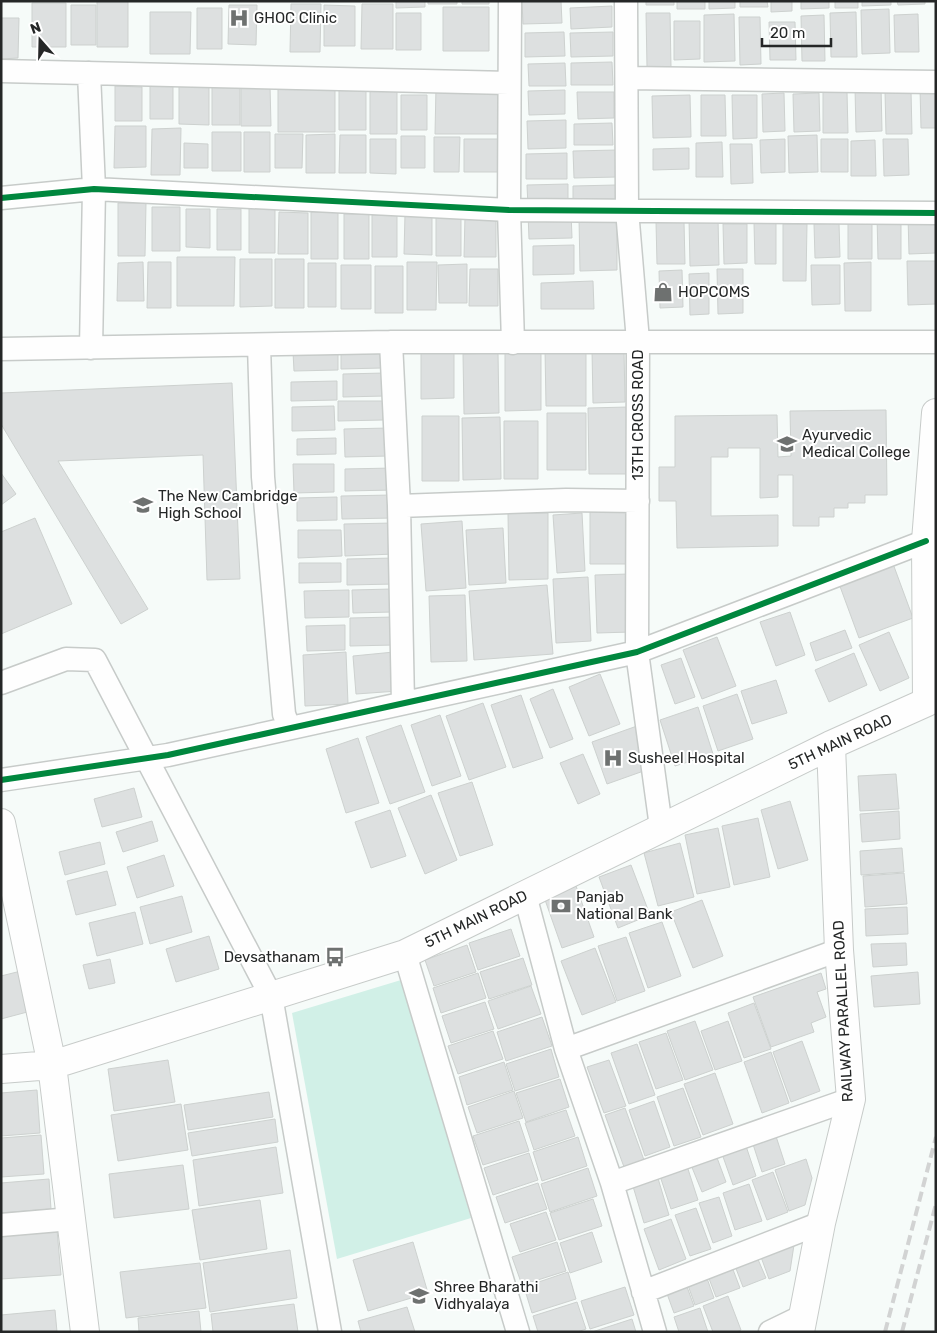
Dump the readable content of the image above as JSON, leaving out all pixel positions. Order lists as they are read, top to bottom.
{
  "streets": {
    "main road": ["5TH MAIN ROAD", "RAILWAY PARALLEL ROAD"],
    "street": ["13TH CROSS ROAD"]
  },
  "crossings": [
    ["13TH CROSS ROAD", "5TH MAIN ROAD"],
    ["5TH MAIN ROAD", "RAILWAY PARALLEL ROAD"]
  ],
  "places": {
    "hospital": ["GHOC Clinic", "Susheel Hospital"],
    "shop": ["HOPCOMS"],
    "school or university": ["Ayurvedic Medical College", "The New Cambridge High School", "Shree Bharathi Vidhyalaya"],
    "bank": ["Panjab National Bank"],
    "bus stop": ["Devsathanam"]
  },
  "scale_bar": "20 m",
  "north": "top"
}
